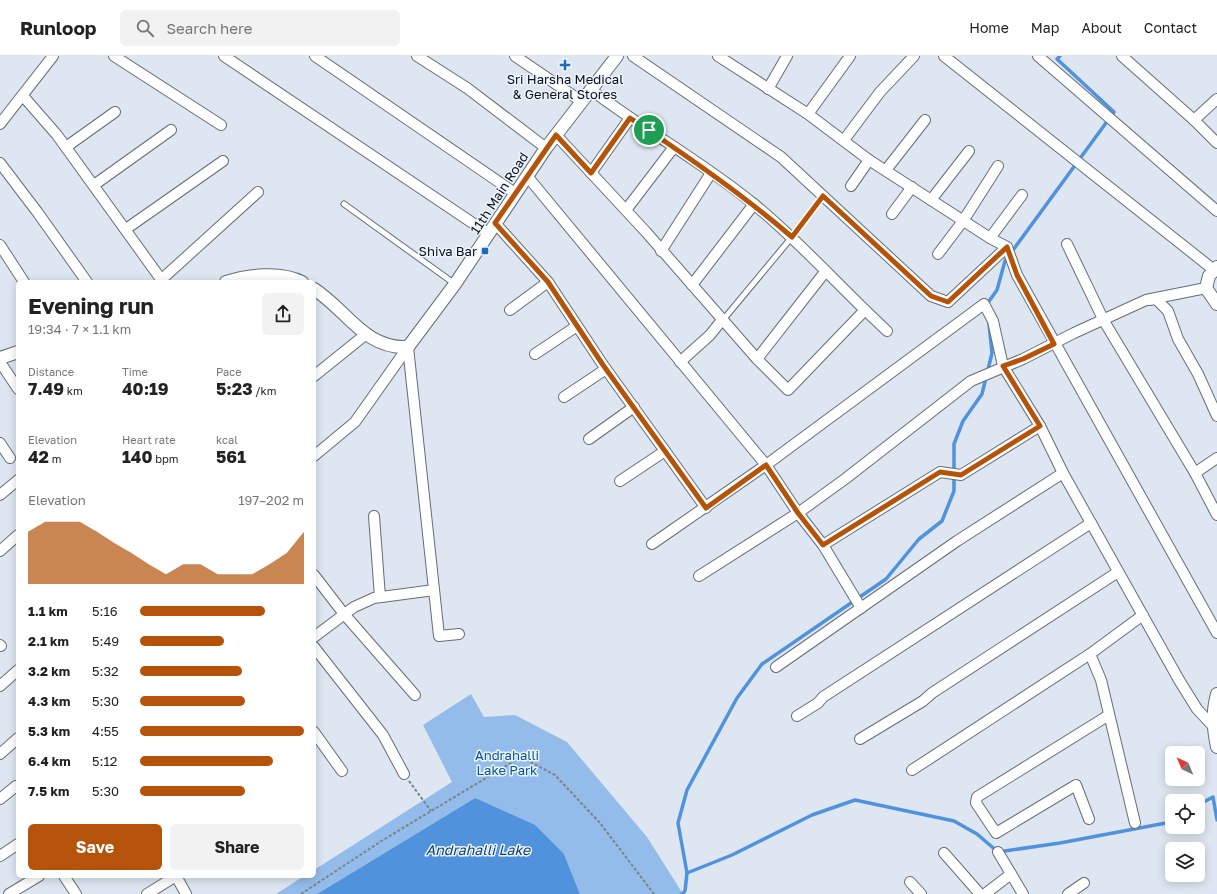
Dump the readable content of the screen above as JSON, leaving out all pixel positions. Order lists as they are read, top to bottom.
{
  "streets": {
    "street": ["11th Main Road"]
  },
  "water": ["Andrahalli Lake"],
  "parks": ["Andrahalli Lake Park"],
  "places": {
    "health": ["Sri Harsha Medical & General Stores"],
    "transit": ["Shiva Bar"]
  },
  "north": "top left",
  "page": {
    "header": "Runloop",
    "search": "Search here",
    "nav": [
      "Home",
      "Map",
      "About",
      "Contact"
    ],
    "heading": ["Evening run", "19:34 · 7 × 1.1 km"],
    "stats": [
      ["Distance", "7.49 km"],
      ["Time", "40:19"],
      ["Pace", "5:23 /km"],
      ["Elevation", "42 m"],
      ["Heart rate", "140 bpm"],
      ["kcal", "561"]
    ],
    "chart": ["Elevation", "197–202 m"],
    "list": [
      {
        "name": "1.1 km",
        "note": "5:16"
      },
      {
        "name": "2.1 km",
        "note": "5:49"
      },
      {
        "name": "3.2 km",
        "note": "5:32"
      },
      {
        "name": "4.3 km",
        "note": "5:30"
      },
      {
        "name": "5.3 km",
        "note": "4:55"
      },
      {
        "name": "6.4 km",
        "note": "5:12"
      },
      {
        "name": "7.5 km",
        "note": "5:30"
      }
    ],
    "buttons": ["Save", "Share"]
  }
}
